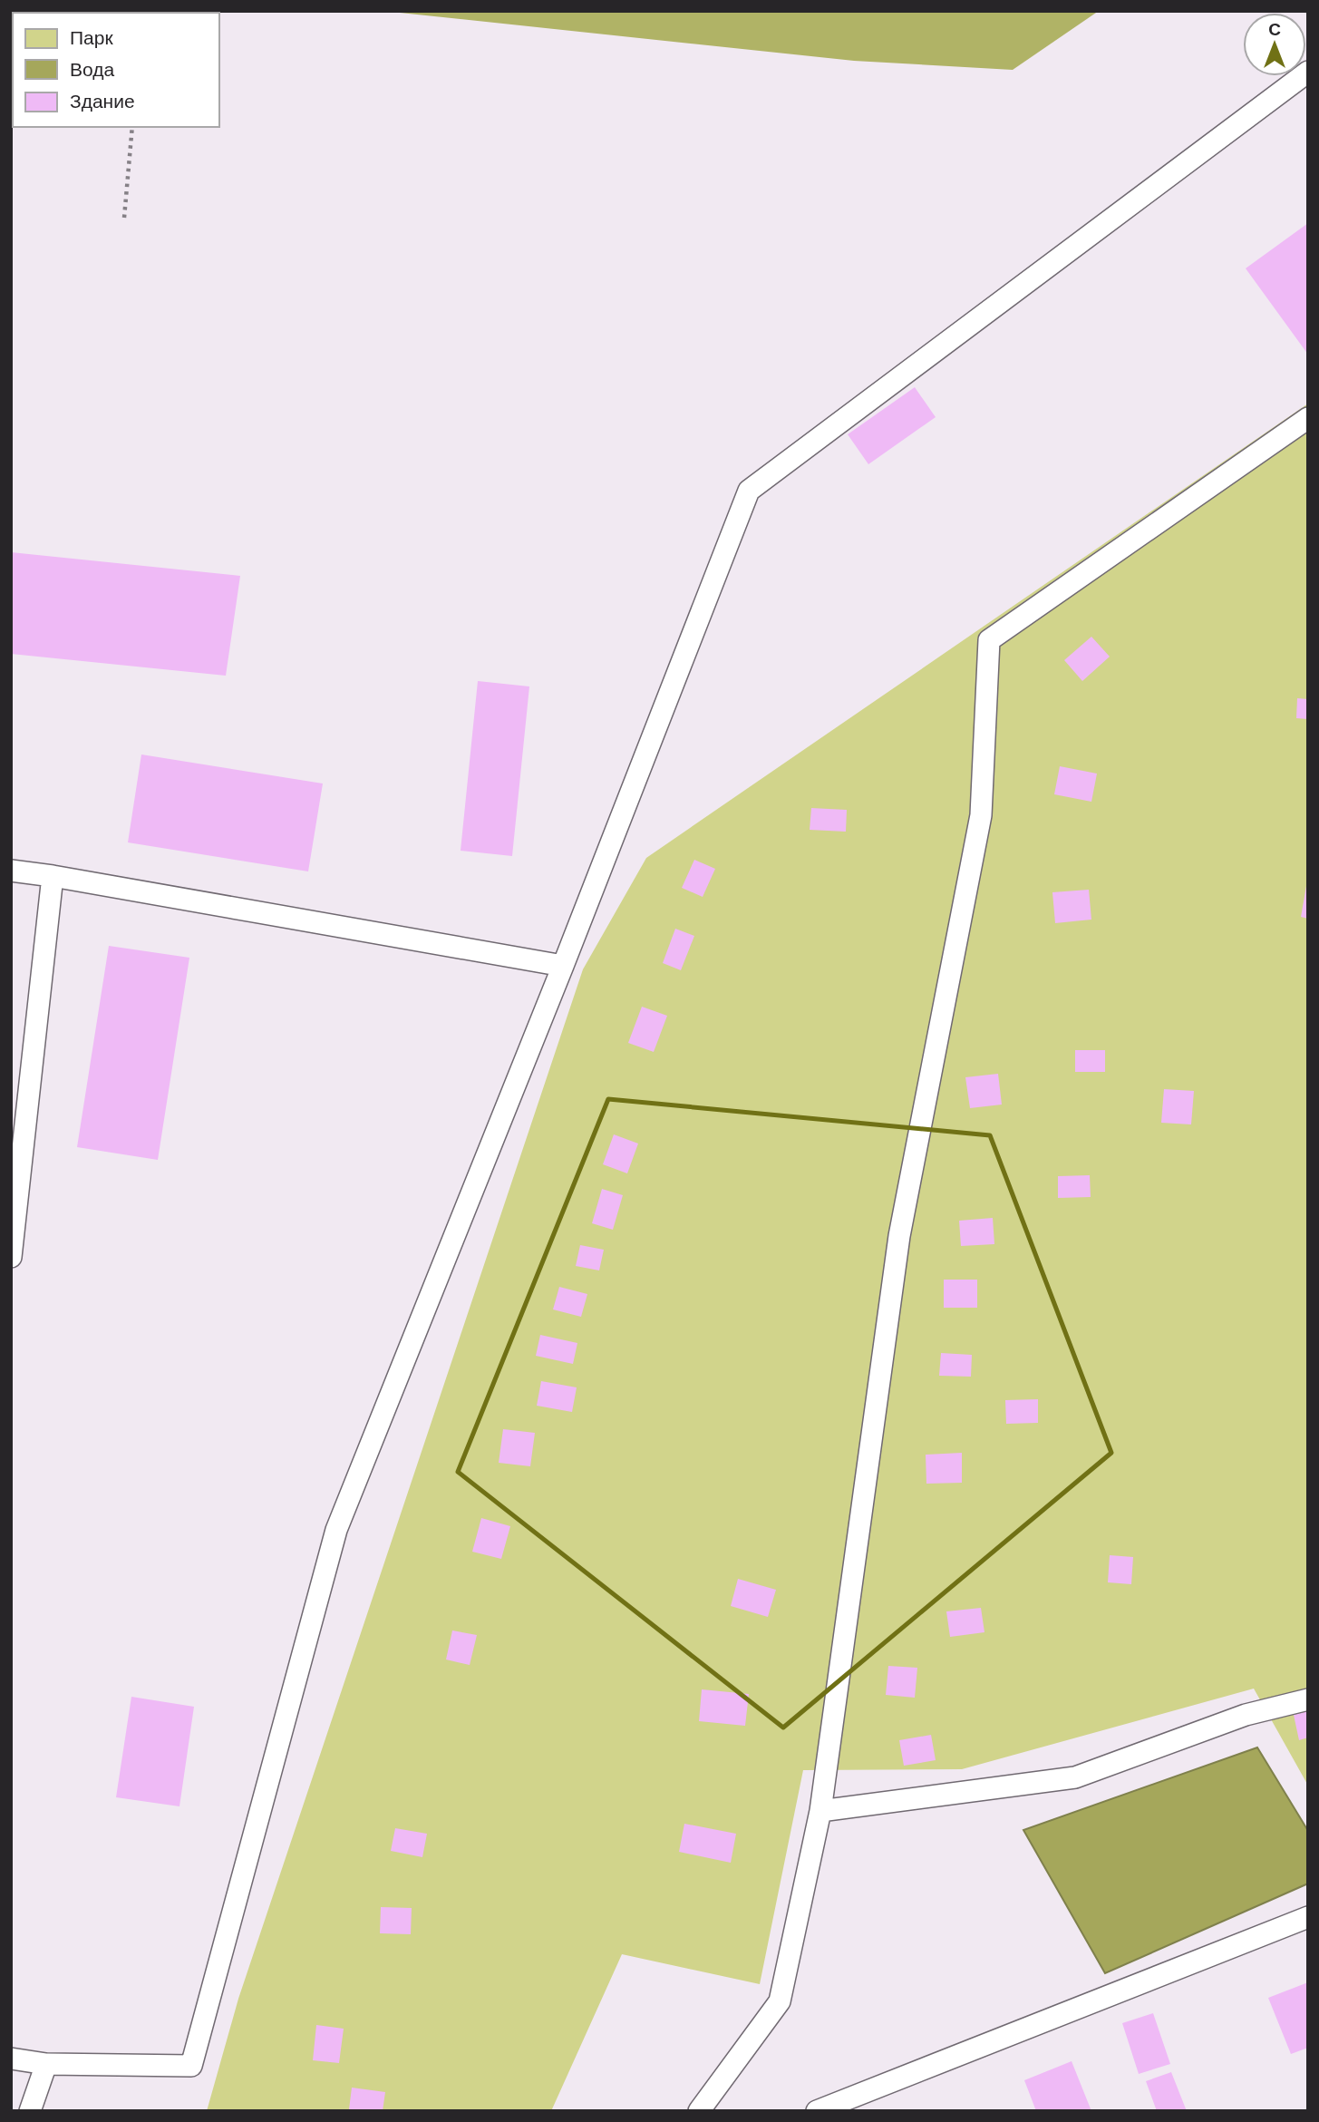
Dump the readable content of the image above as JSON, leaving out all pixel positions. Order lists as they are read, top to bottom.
{
  "legend": ["Парк", "Вода", "Здание"],
  "north": "top"
}
